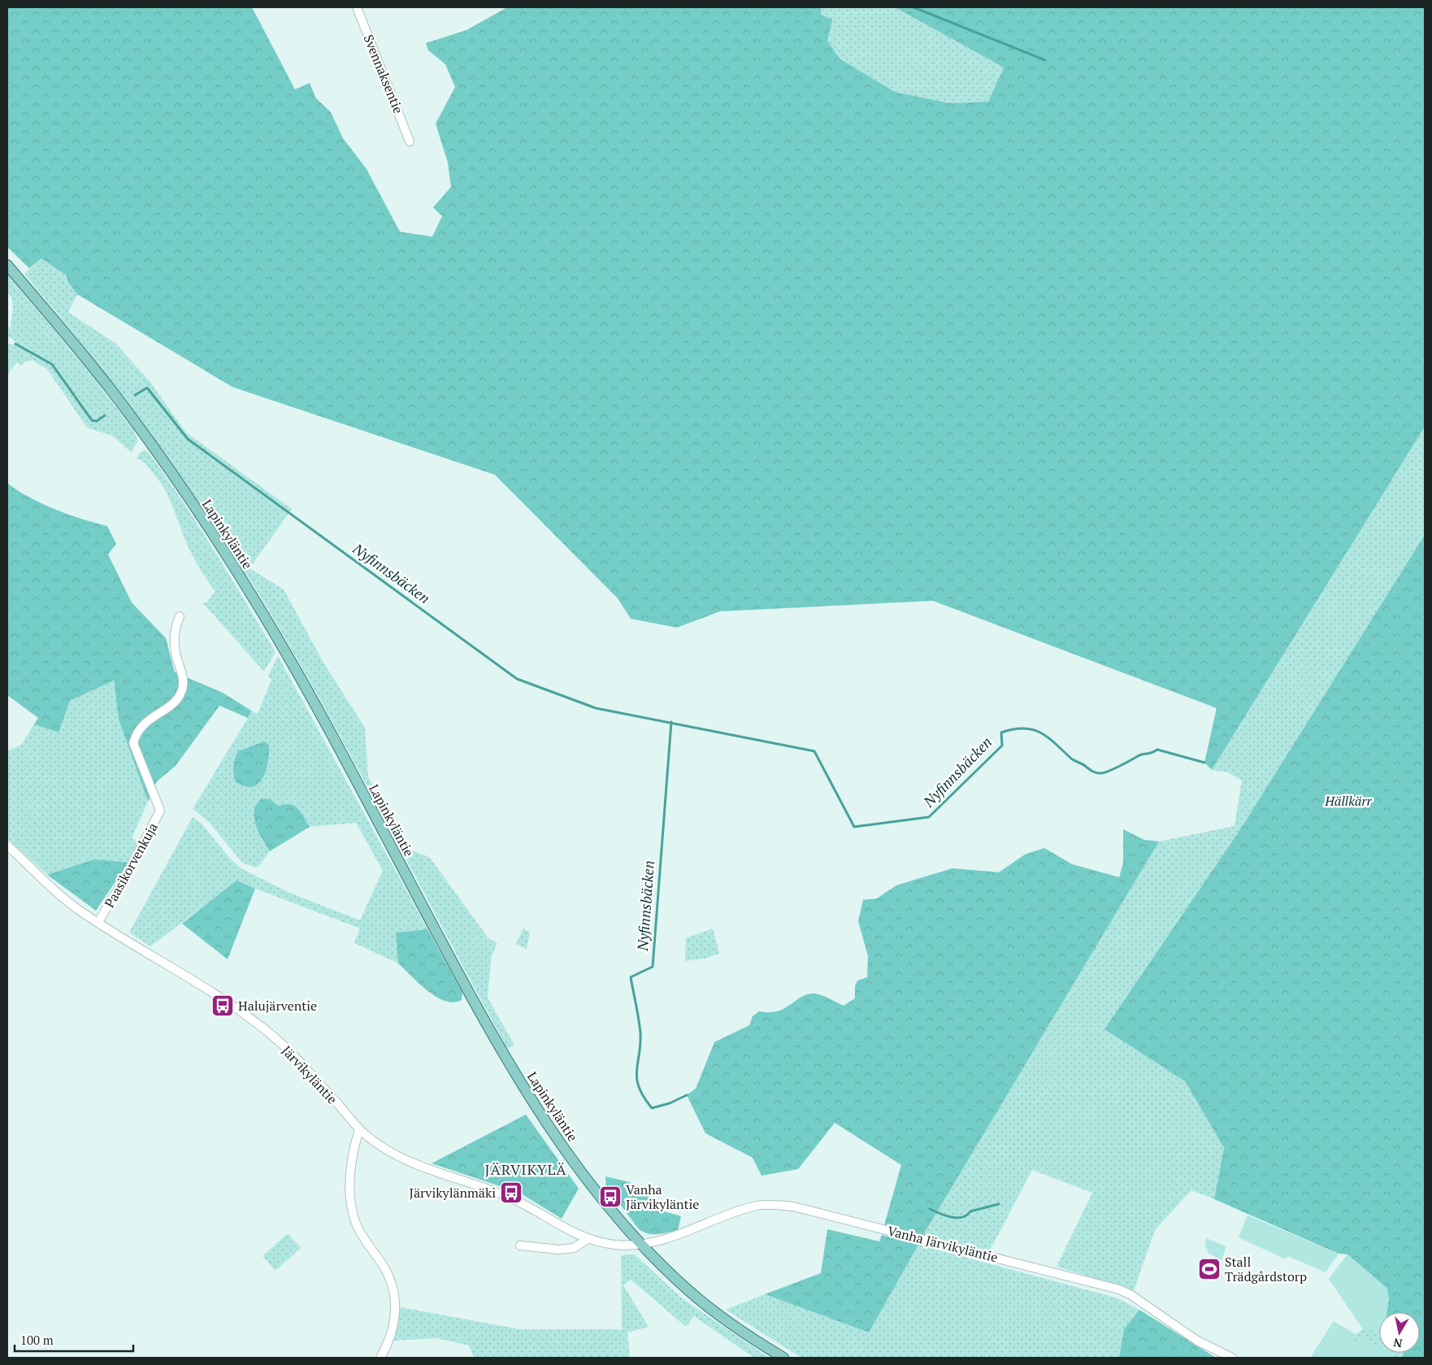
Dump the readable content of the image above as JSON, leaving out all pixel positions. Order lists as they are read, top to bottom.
{
  "streets": {
    "main road": ["Lapinkyläntie"],
    "street": [
      "Svennaksentie",
      "Paasikorvenkuja",
      "Järvikyläntie",
      "Vanha Järvikyläntie"
    ]
  },
  "crossings": [
    ["Lapinkyläntie", "Järvikyläntie"],
    ["Lapinkyläntie", "Vanha Järvikyläntie"],
    ["Paasikorvenkuja", "Järvikyläntie"],
    ["Järvikyläntie", "Vanha Järvikyläntie"]
  ],
  "districts": ["JÄRVIKYLÄ"],
  "water": ["Nyfinnsbäcken"],
  "parks": ["Hällkärr"],
  "places": {
    "bus stop": ["Halujärventie", "Järvikylänmäki", "Vanha Järvikyläntie"],
    "sports": ["Stall Trädgårdstorp"]
  },
  "scale_bar": "100 m",
  "north": "bottom"
}
